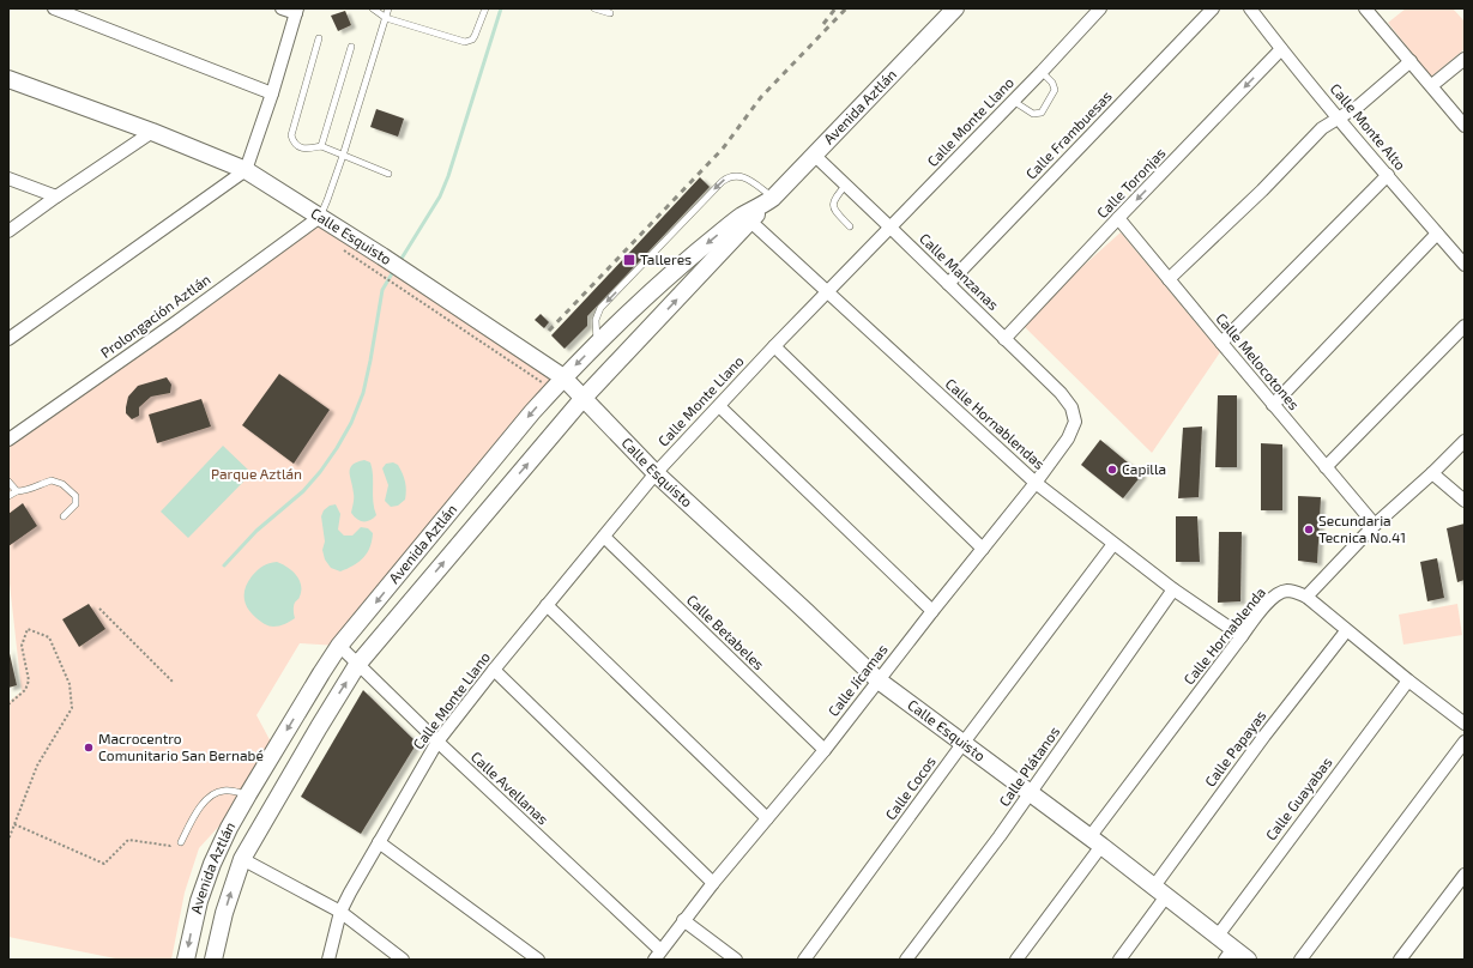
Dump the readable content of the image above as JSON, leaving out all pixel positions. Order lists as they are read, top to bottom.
{
  "streets": {
    "main road": ["Avenida Aztlán", "Calle Esquisto"],
    "street": [
      "Calle Monte Llano",
      "Calle Monte Alto",
      "Calle Frambuesas",
      "Calle Toronjas",
      "Calle Manzanas",
      "Prolongación Aztlán",
      "Calle Melocotones",
      "Calle Hornablendas",
      "Calle Betabeles",
      "Calle Hornablenda",
      "Calle Jícamas",
      "Calle Papayas",
      "Calle Plátanos",
      "Calle Avellanas",
      "Calle Cocos",
      "Calle Guayabas"
    ]
  },
  "crossings": [
    ["Avenida Aztlán", "Calle Esquisto"],
    ["Avenida Aztlán", "Calle Manzanas"],
    ["Avenida Aztlán", "Calle Hornablendas"],
    ["Avenida Aztlán", "Calle Avellanas"],
    ["Calle Monte Llano", "Calle Esquisto"],
    ["Calle Monte Llano", "Calle Manzanas"],
    ["Calle Monte Llano", "Calle Hornablendas"],
    ["Calle Monte Llano", "Calle Betabeles"],
    ["Calle Monte Llano", "Calle Avellanas"],
    ["Calle Monte Alto", "Calle Toronjas"],
    ["Calle Frambuesas", "Calle Manzanas"],
    ["Calle Toronjas", "Calle Manzanas"],
    ["Calle Toronjas", "Calle Melocotones"],
    ["Calle Esquisto", "Prolongación Aztlán"],
    ["Calle Esquisto", "Calle Hornablenda"],
    ["Calle Esquisto", "Calle Jícamas"],
    ["Calle Esquisto", "Calle Papayas"],
    ["Calle Esquisto", "Calle Plátanos"],
    ["Calle Esquisto", "Calle Cocos"],
    ["Calle Esquisto", "Calle Guayabas"],
    ["Calle Manzanas", "Calle Jícamas"],
    ["Calle Hornablendas", "Calle Hornablenda"],
    ["Calle Hornablendas", "Calle Jícamas"],
    ["Calle Hornablendas", "Calle Plátanos"],
    ["Calle Hornablendas", "Calle Cocos"],
    ["Calle Betabeles", "Calle Jícamas"],
    ["Calle Hornablenda", "Calle Papayas"],
    ["Calle Hornablenda", "Calle Guayabas"],
    ["Calle Jícamas", "Calle Avellanas"]
  ],
  "parks": ["Parque Aztlán"],
  "places": {
    "transit": ["Talleres"],
    "other": ["Capilla", "Secundaria Tecnica No.41", "Macrocentro Comunitario San Bernabé"]
  }
}
